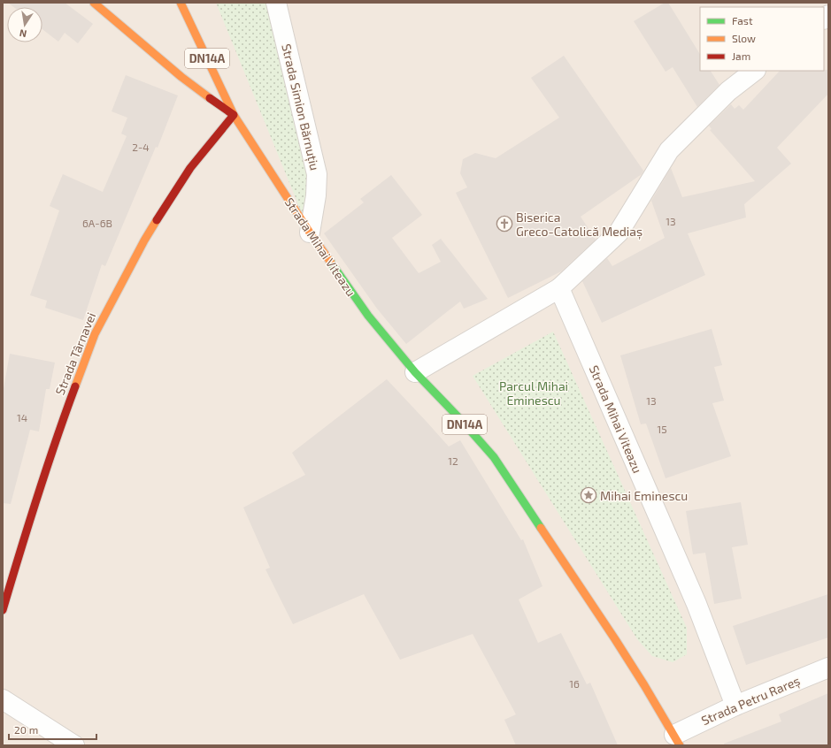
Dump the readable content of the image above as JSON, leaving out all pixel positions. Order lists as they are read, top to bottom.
{
  "streets": {
    "main road": ["DN14A", "Strada Mihai Viteazu", "Strada Târnavei"],
    "street": ["Strada Simion Bărnuțiu", "Strada Petru Rareș"]
  },
  "crossings": [
    ["DN14A", "Strada Mihai Viteazu"],
    ["DN14A", "Strada Târnavei"],
    ["Strada Simion Bărnuțiu", "Strada Mihai Viteazu"],
    ["Strada Mihai Viteazu", "Strada Târnavei"],
    ["Strada Mihai Viteazu", "Strada Petru Rareș"]
  ],
  "parks": ["Parcul Mihai Eminescu"],
  "places": {
    "church": ["Biserica Greco-Catolică Mediaș"],
    "place": ["Mihai Eminescu"]
  },
  "house_numbers": [
    "2-4",
    "13",
    "6A-6B",
    "13",
    "14",
    "15",
    "12",
    "16"
  ],
  "legend": ["Fast", "Slow", "Jam"],
  "scale_bar": "20 m",
  "north": "bottom"
}
